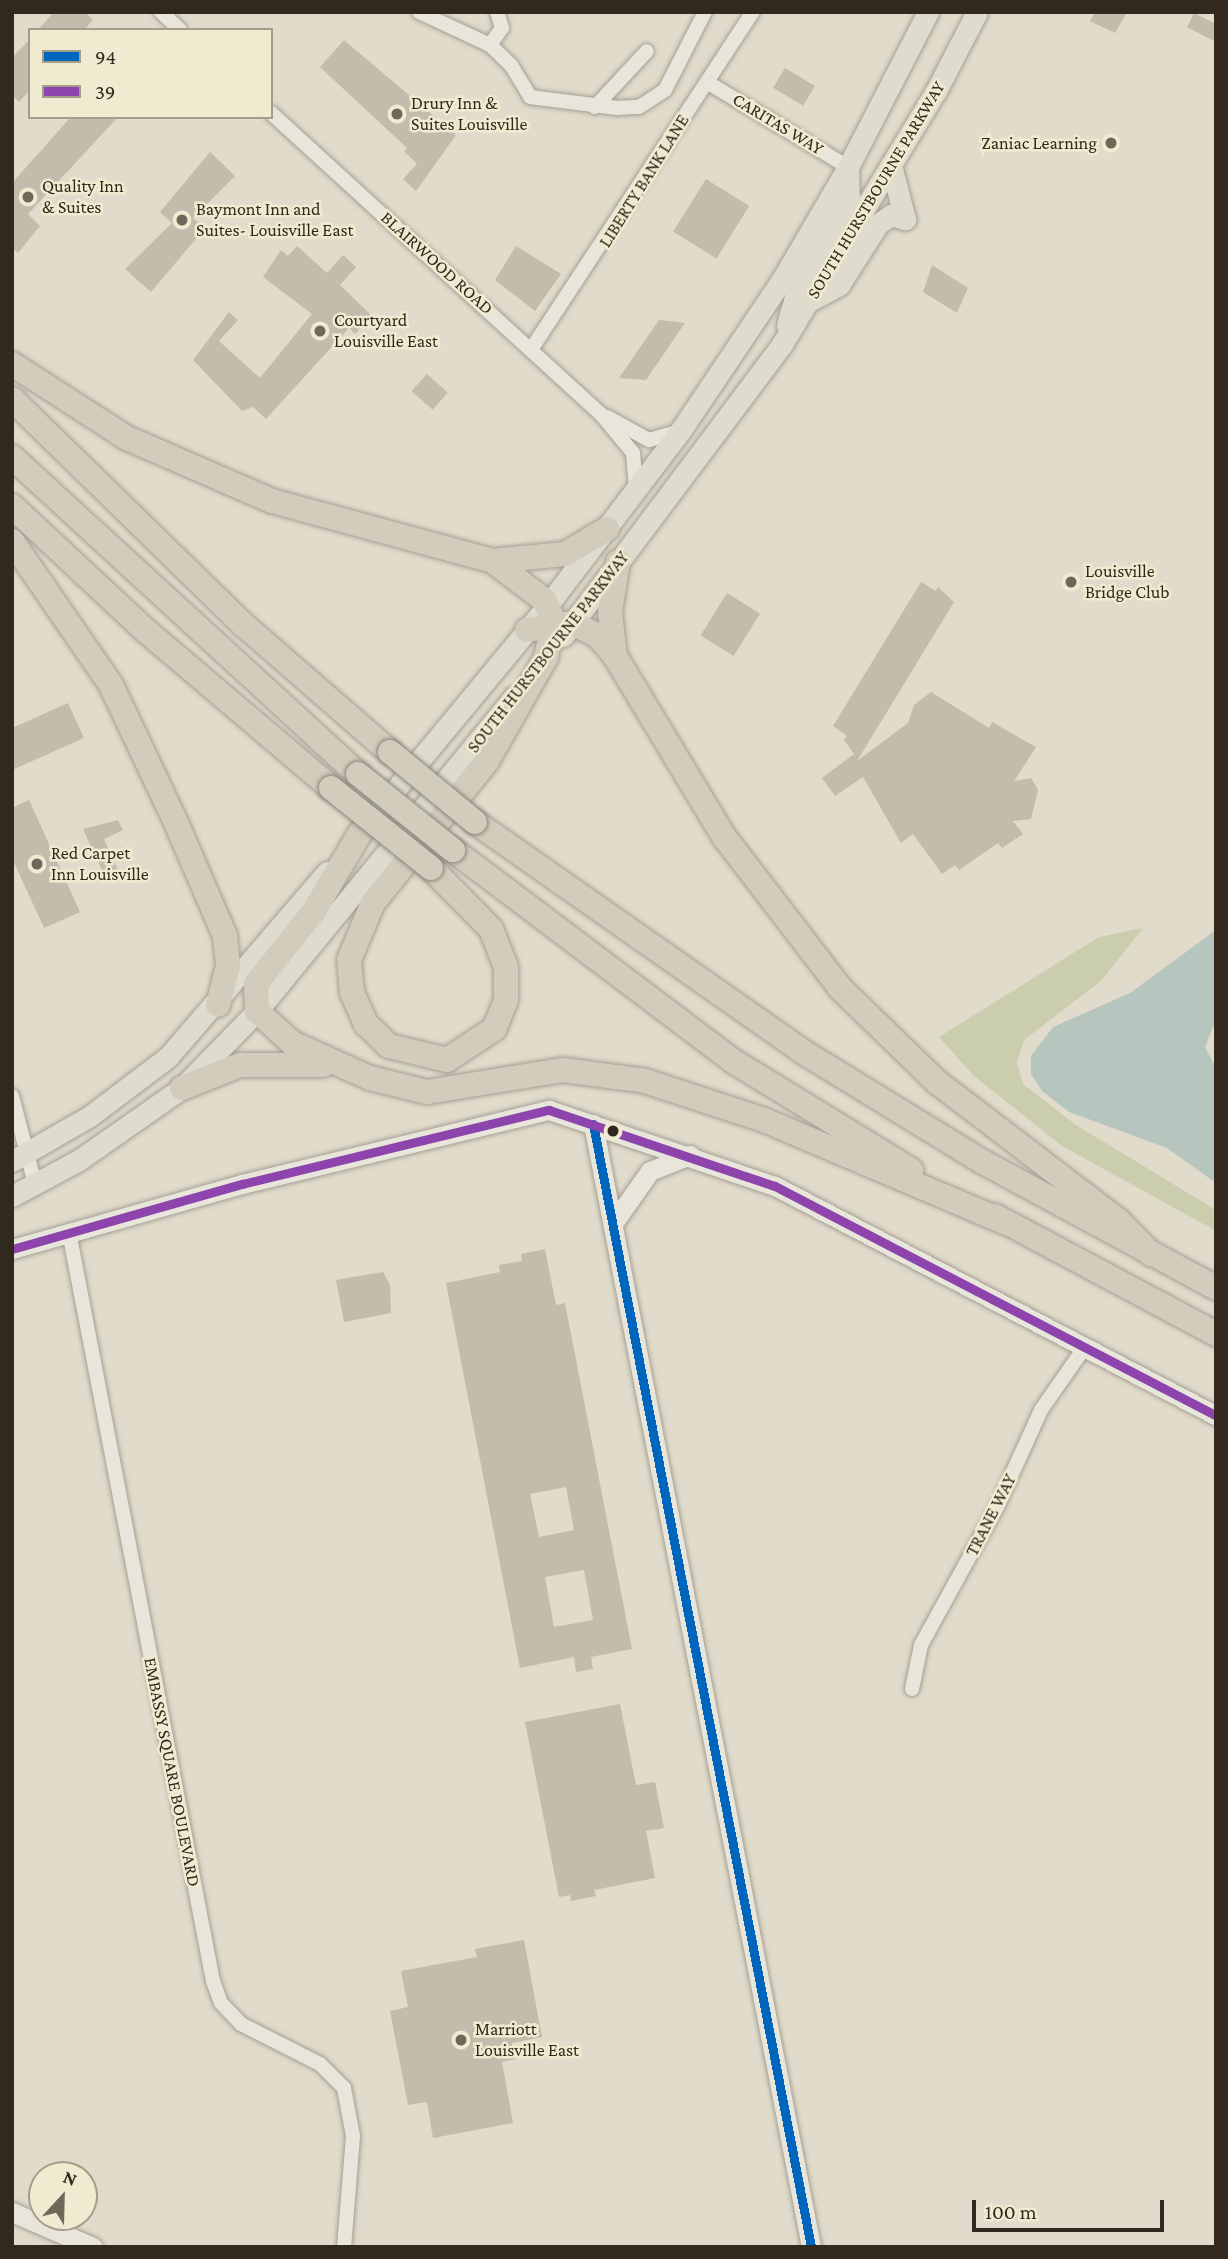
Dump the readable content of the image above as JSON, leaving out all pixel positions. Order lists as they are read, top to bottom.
{
  "streets": {
    "main road": ["SOUTH HURSTBOURNE PARKWAY"],
    "street": [
      "CARITAS WAY",
      "LIBERTY BANK LANE",
      "BLAIRWOOD ROAD",
      "TRANE WAY",
      "EMBASSY SQUARE BOULEVARD"
    ]
  },
  "crossings": [
    ["CARITAS WAY", "LIBERTY BANK LANE"],
    ["CARITAS WAY", "SOUTH HURSTBOURNE PARKWAY"],
    ["LIBERTY BANK LANE", "BLAIRWOOD ROAD"],
    ["SOUTH HURSTBOURNE PARKWAY", "BLAIRWOOD ROAD"]
  ],
  "places": [
    "Drury Inn & Suites Louisville",
    "Zaniac Learning",
    "Quality Inn & Suites",
    "Baymont Inn and Suites- Louisville East",
    "Courtyard Louisville East",
    "Louisville Bridge Club",
    "Red Carpet Inn Louisville",
    "Marriott Louisville East"
  ],
  "lines": ["transit line 39", "transit line 94"],
  "legend": ["94", "39"],
  "scale_bar": "100 m",
  "north": "top"
}
